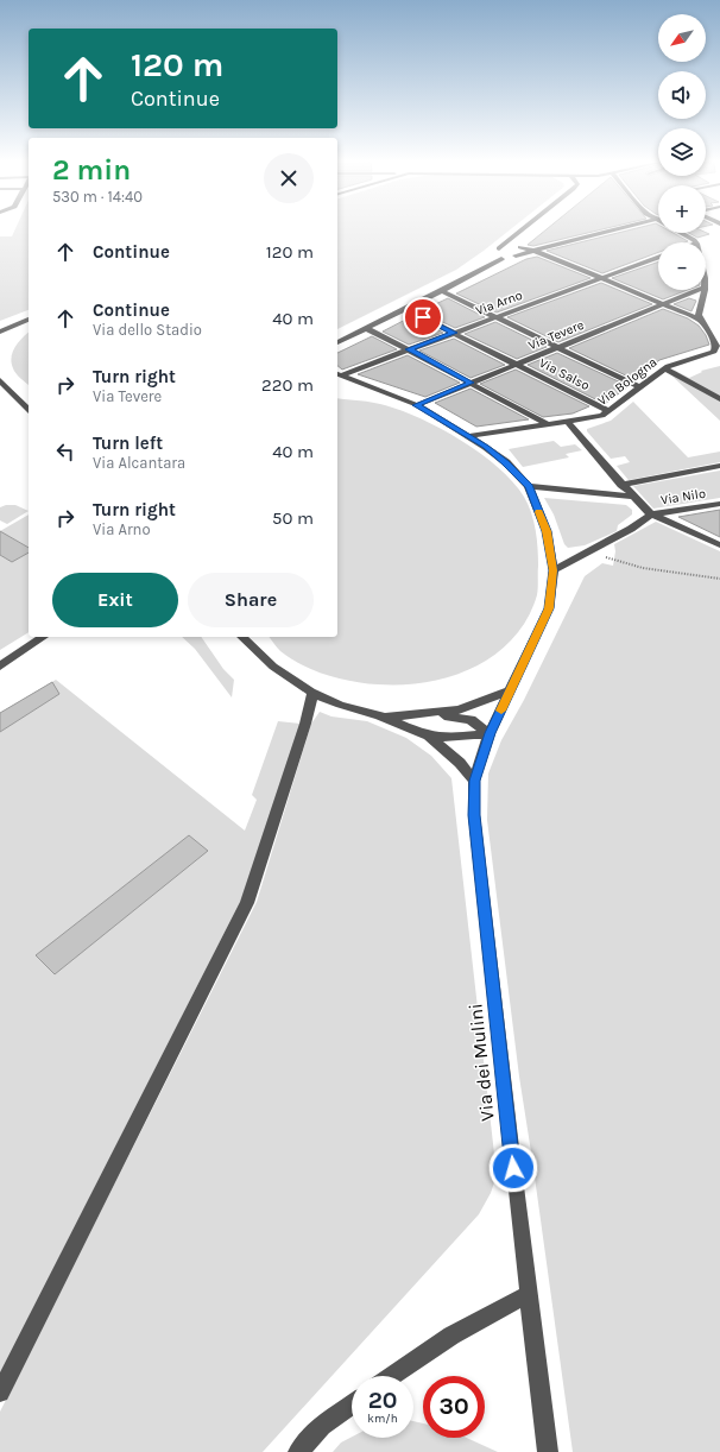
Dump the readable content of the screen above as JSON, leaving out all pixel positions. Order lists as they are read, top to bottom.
{
  "streets": {
    "street": [
      "Via Arno",
      "Via Tevere",
      "Via Salso",
      "Via Bologna",
      "Via Nilo",
      "Via dei Mulini"
    ]
  },
  "crossings": [
    ["Via Arno", "Via Salso"],
    ["Via Tevere", "Via Salso"],
    ["Via Salso", "Via Bologna"]
  ],
  "north": "bottom left",
  "page": {
    "map_buttons": ["+", "−"],
    "turn": ["120 m", "Continue"],
    "heading": ["2 min", "530 m · 14:40"],
    "list": [
      {
        "name": "Continue",
        "value": "120 m"
      },
      {
        "name": "Continue",
        "note": "Via dello Stadio",
        "value": "40 m"
      },
      {
        "name": "Turn right",
        "note": "Via Tevere",
        "value": "220 m"
      },
      {
        "name": "Turn left",
        "note": "Via Alcantara",
        "value": "40 m"
      },
      {
        "name": "Turn right",
        "note": "Via Arno",
        "value": "50 m"
      }
    ],
    "buttons": ["Exit", "Share"],
    "speed": "20 km/h",
    "limit": "30"
  }
}
